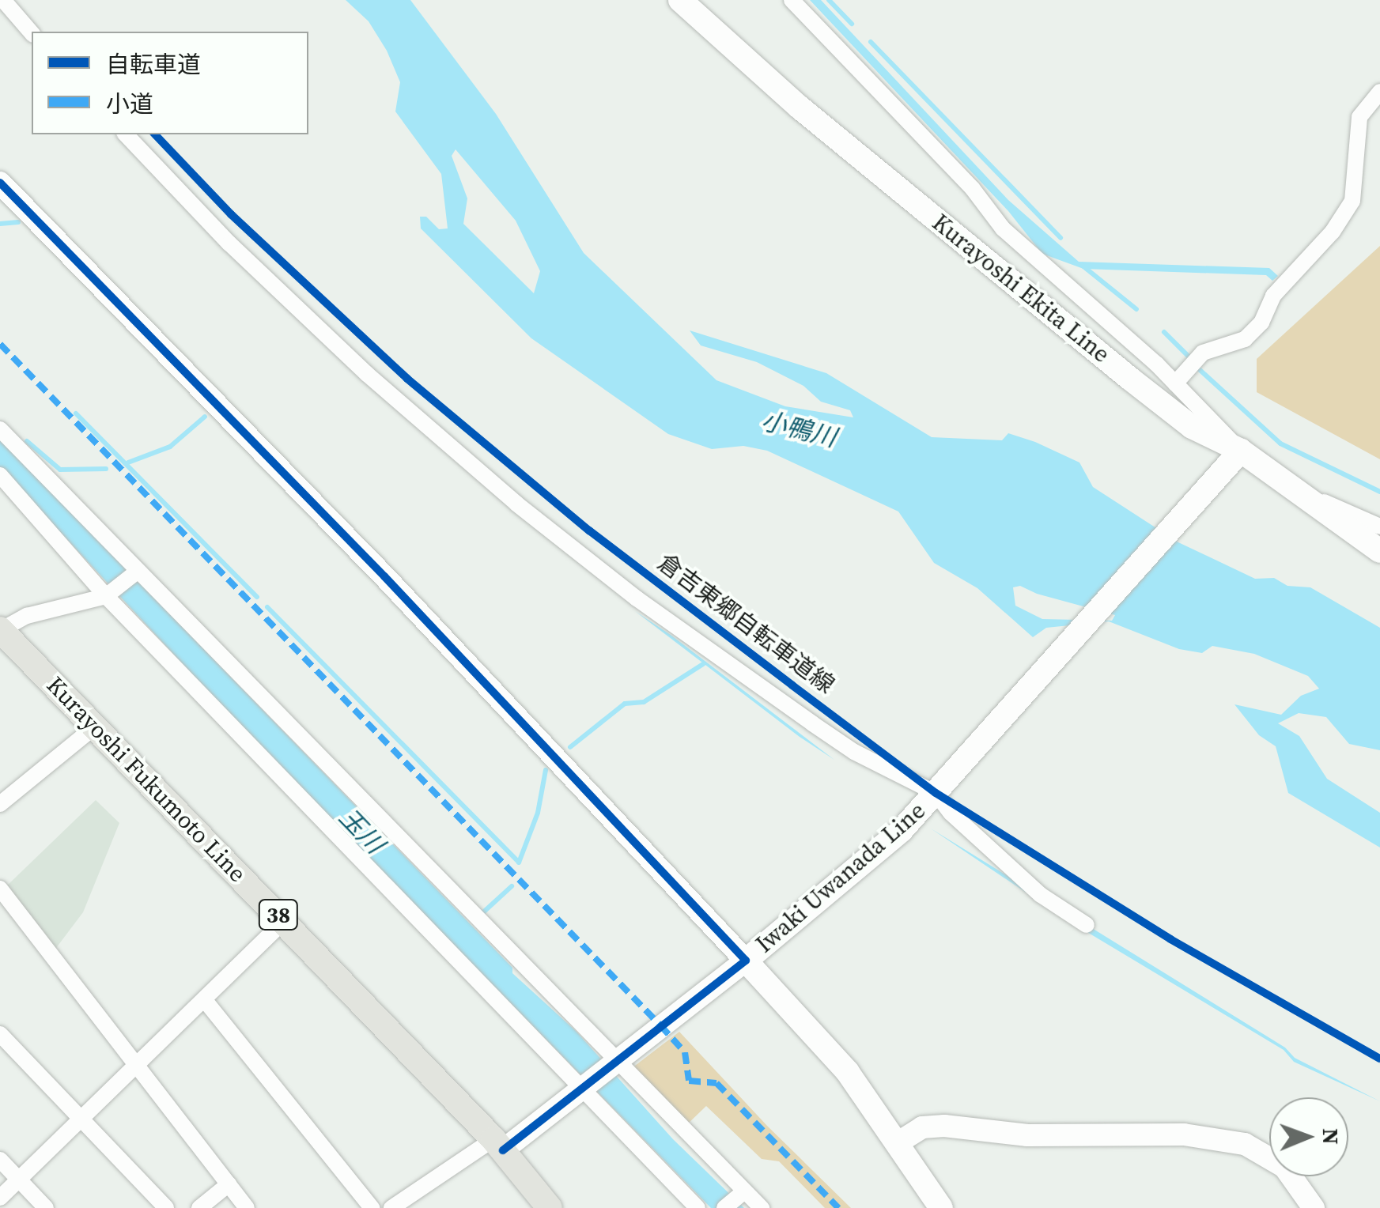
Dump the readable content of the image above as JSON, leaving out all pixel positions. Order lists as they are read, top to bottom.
{
  "streets": {
    "main road": [
      "Kurayoshi Ekita Line",
      "Kurayoshi Fukumoto Line",
      "Iwaki Uwanada Line",
      "38"
    ],
    "cycle path": ["倉吉東郷自転車道線"]
  },
  "crossings": [
    ["Kurayoshi Ekita Line", "Iwaki Uwanada Line"]
  ],
  "water": ["小鴨川", "玉川"],
  "legend": ["自転車道", "小道"],
  "north": "right"
}
